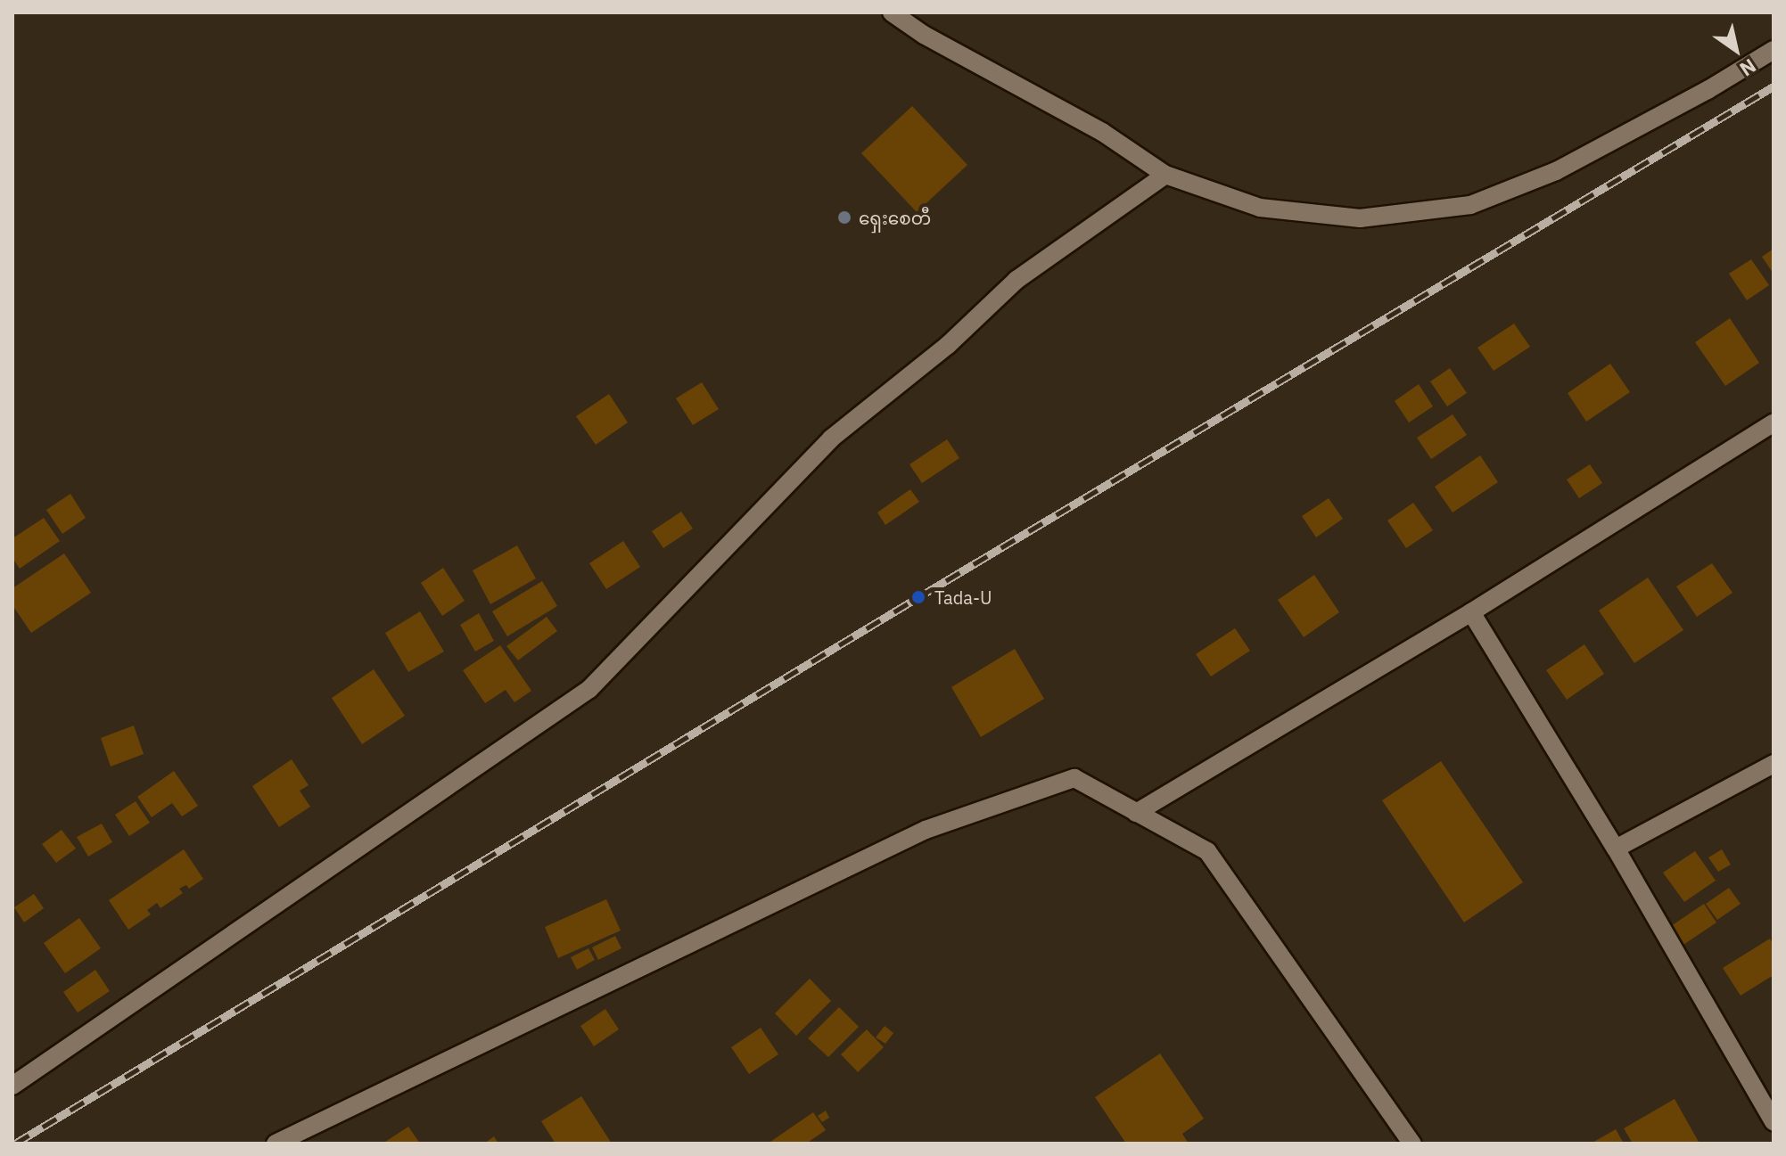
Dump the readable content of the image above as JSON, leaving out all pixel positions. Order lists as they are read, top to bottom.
{
  "places": ["ရှေးစေတီ", "Tada-U"],
  "north": "bottom right"
}
